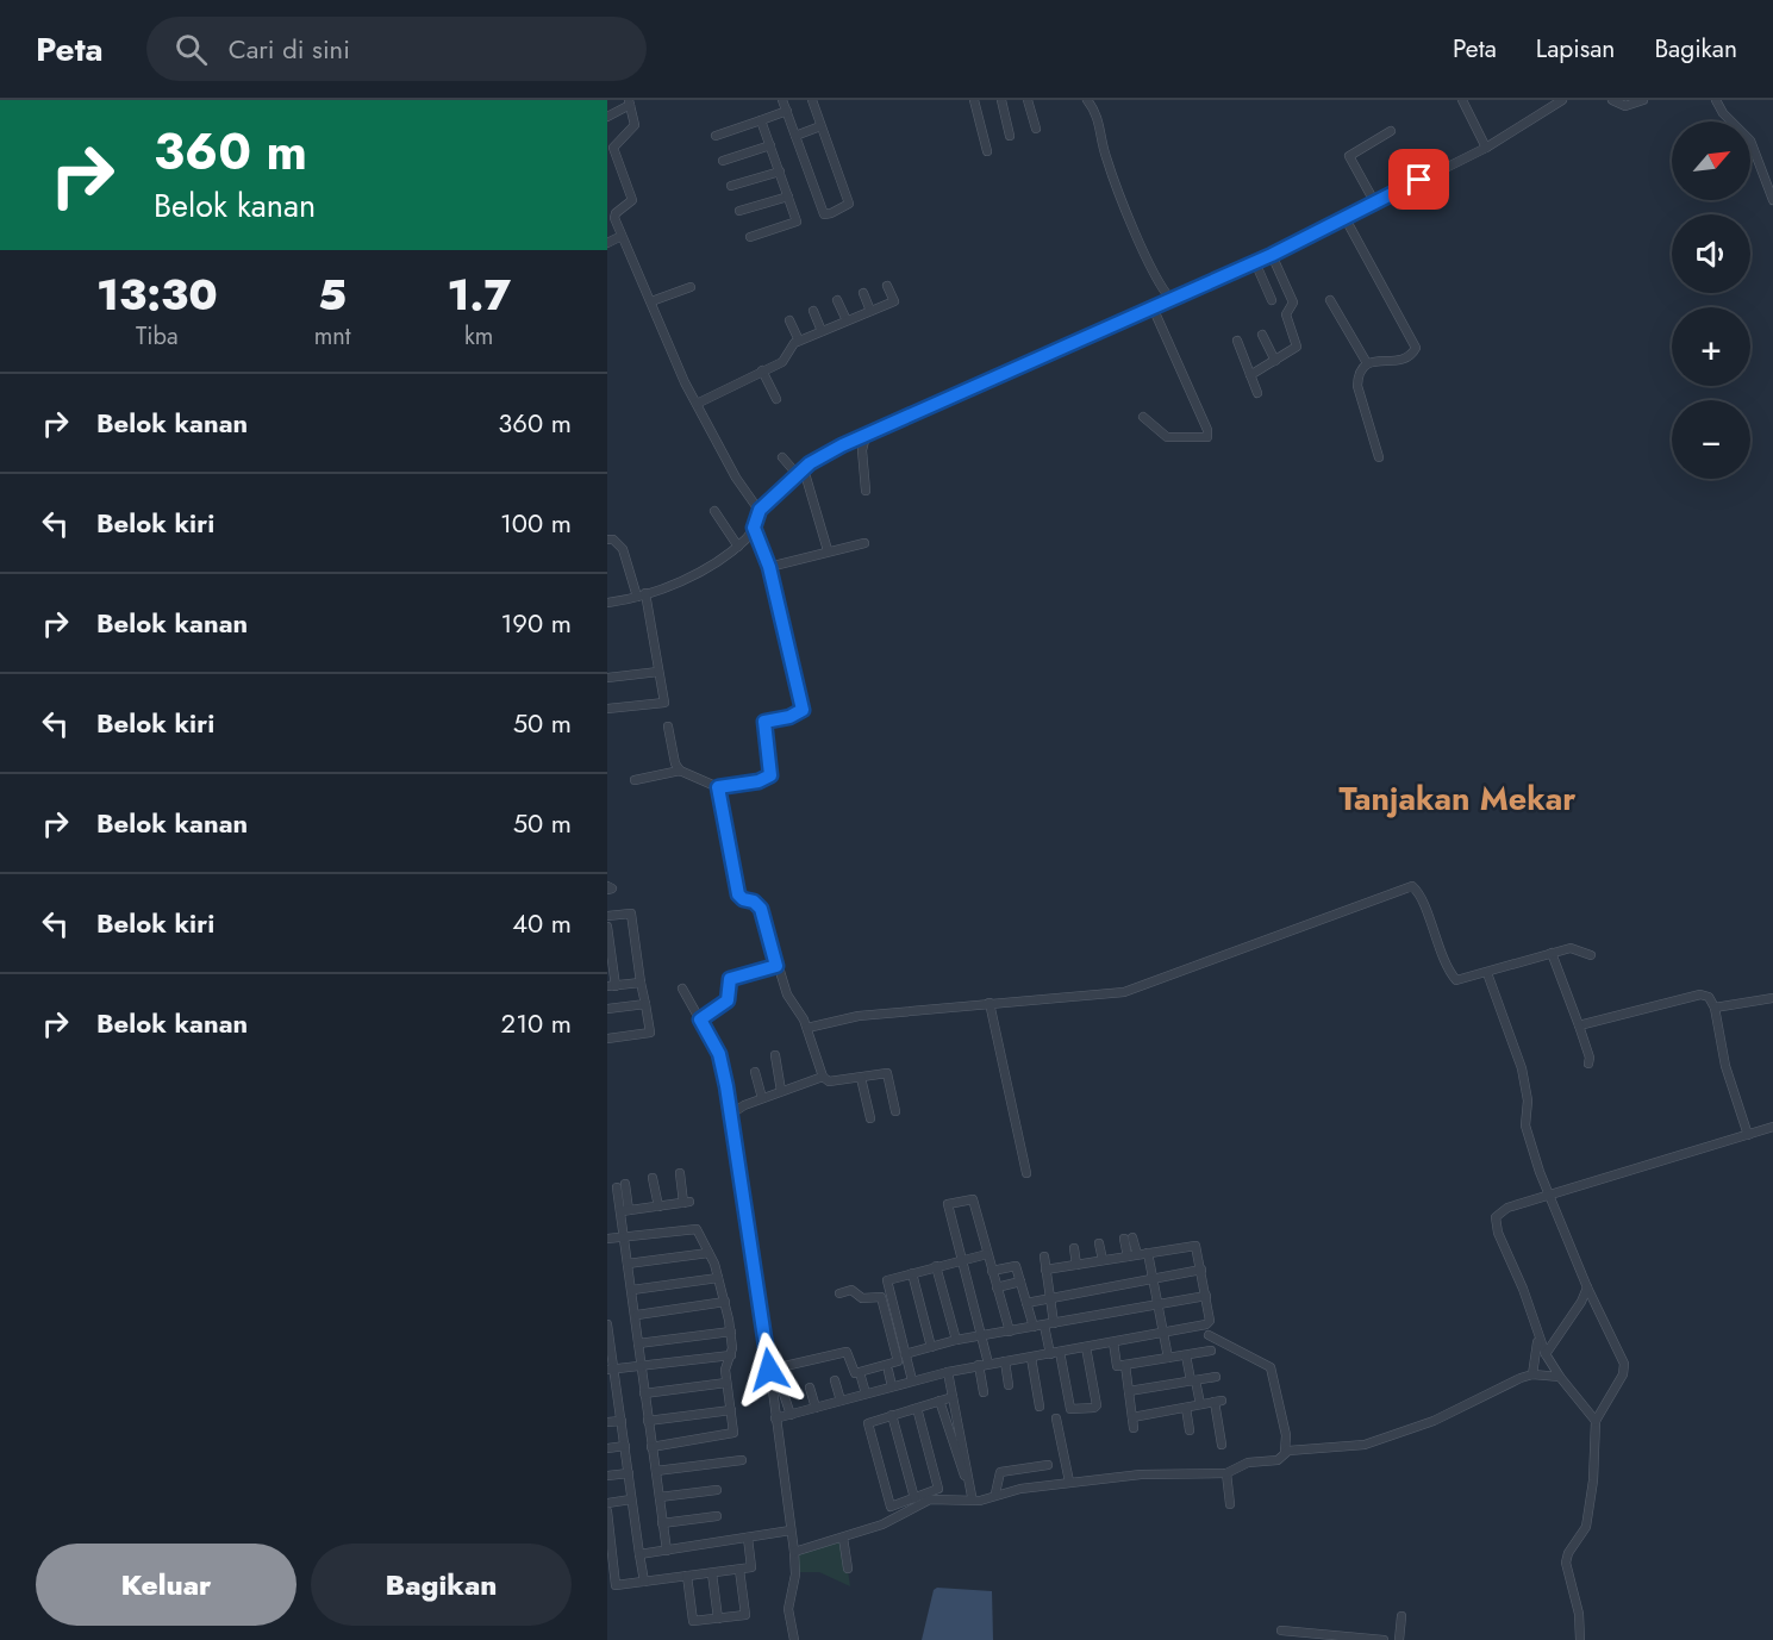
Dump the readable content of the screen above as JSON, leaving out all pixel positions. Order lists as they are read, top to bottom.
{
  "districts": ["Tanjakan Mekar"],
  "north": "top right",
  "page": {
    "header": "Peta",
    "search": "Cari di sini",
    "nav": ["Peta", "Lapisan", "Bagikan"],
    "turn": ["360 m", "Belok kanan"],
    "map_buttons": ["+", "−"],
    "eta": [
      "13:30",
      "Tiba",
      "5",
      "mnt",
      "1.7",
      "km"
    ],
    "list": [
      {
        "name": "Belok kanan",
        "value": "360 m"
      },
      {
        "name": "Belok kiri",
        "value": "100 m"
      },
      {
        "name": "Belok kanan",
        "value": "190 m"
      },
      {
        "name": "Belok kiri",
        "value": "50 m"
      },
      {
        "name": "Belok kanan",
        "value": "50 m"
      },
      {
        "name": "Belok kiri",
        "value": "40 m"
      },
      {
        "name": "Belok kanan",
        "value": "210 m"
      }
    ],
    "buttons": ["Keluar", "Bagikan"]
  }
}
